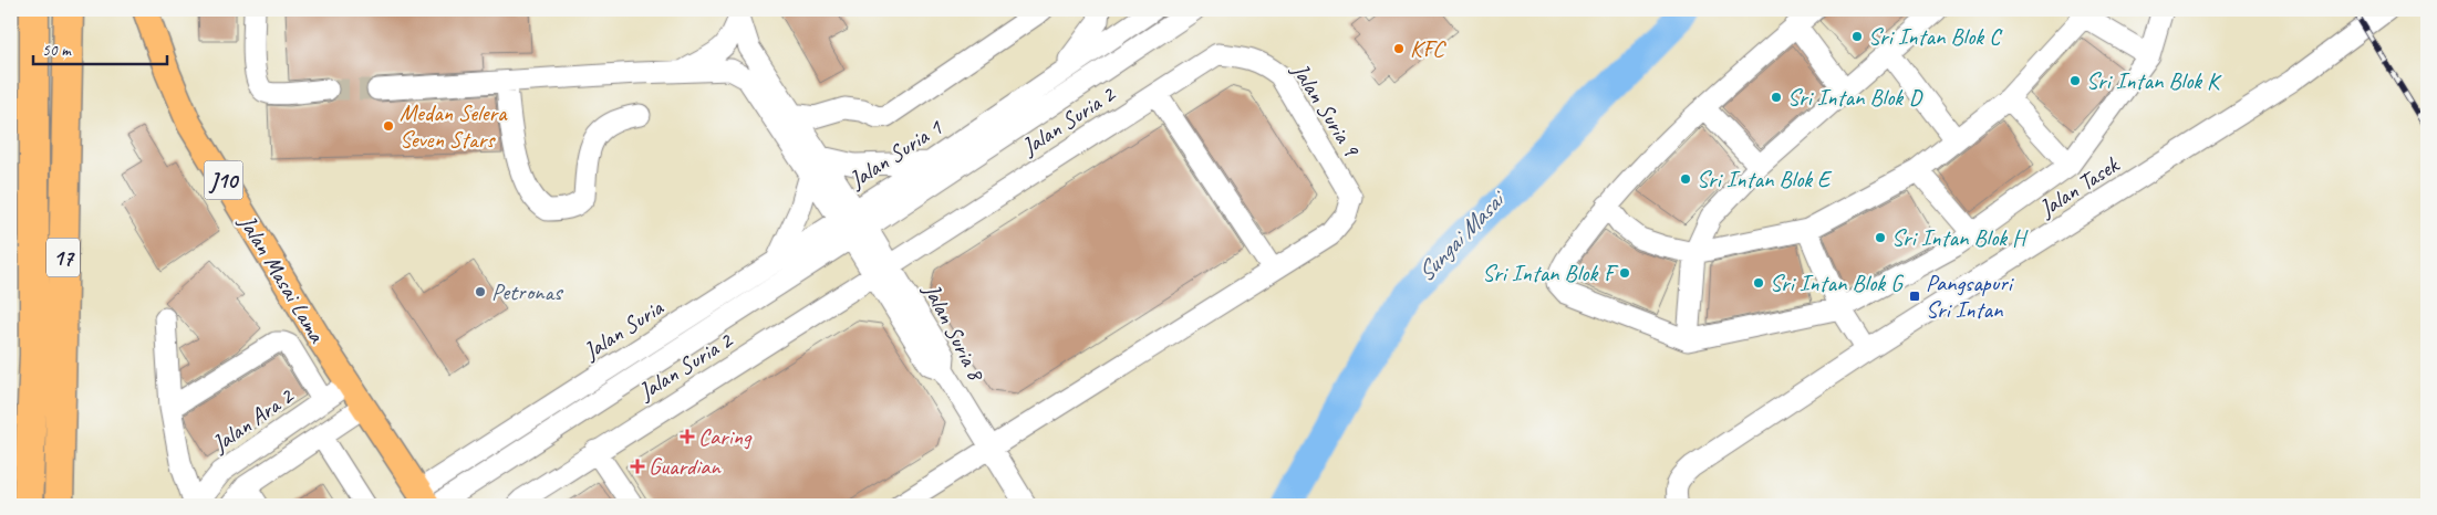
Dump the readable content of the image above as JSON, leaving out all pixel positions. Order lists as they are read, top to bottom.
{
  "streets": {
    "highway": ["17"],
    "main road": ["J10", "Jalan Masai Lama"],
    "street": [
      "Jalan Suria 9",
      "Jalan Suria 2",
      "Jalan Suria 1",
      "Jalan Tasek",
      "Jalan Suria",
      "Jalan Suria 8",
      "Jalan Ara 2"
    ]
  },
  "crossings": [
    ["Jalan Suria 9", "Jalan Suria 2"],
    ["Jalan Suria 2", "Jalan Suria 8"],
    ["Jalan Suria 1", "Jalan Suria"],
    ["Jalan Suria 1", "Jalan Suria 8"],
    ["Jalan Masai Lama", "Jalan Suria"],
    ["Jalan Masai Lama", "Jalan Ara 2"],
    ["Jalan Suria", "Jalan Suria 8"]
  ],
  "water": ["Sungai Masai"],
  "places": {
    "other": [
      "Sri Intan Blok C",
      "KFC",
      "Sri Intan Blok K",
      "Sri Intan Blok D",
      "Medan Selera Seven Stars",
      "Sri Intan Blok E",
      "Sri Intan Blok H",
      "Sri Intan Blok F",
      "Sri Intan Blok G",
      "Petronas"
    ],
    "transit": ["Pangsapuri Sri Intan"],
    "health": ["Caring", "Guardian"]
  },
  "scale_bar": "50 m"
}
